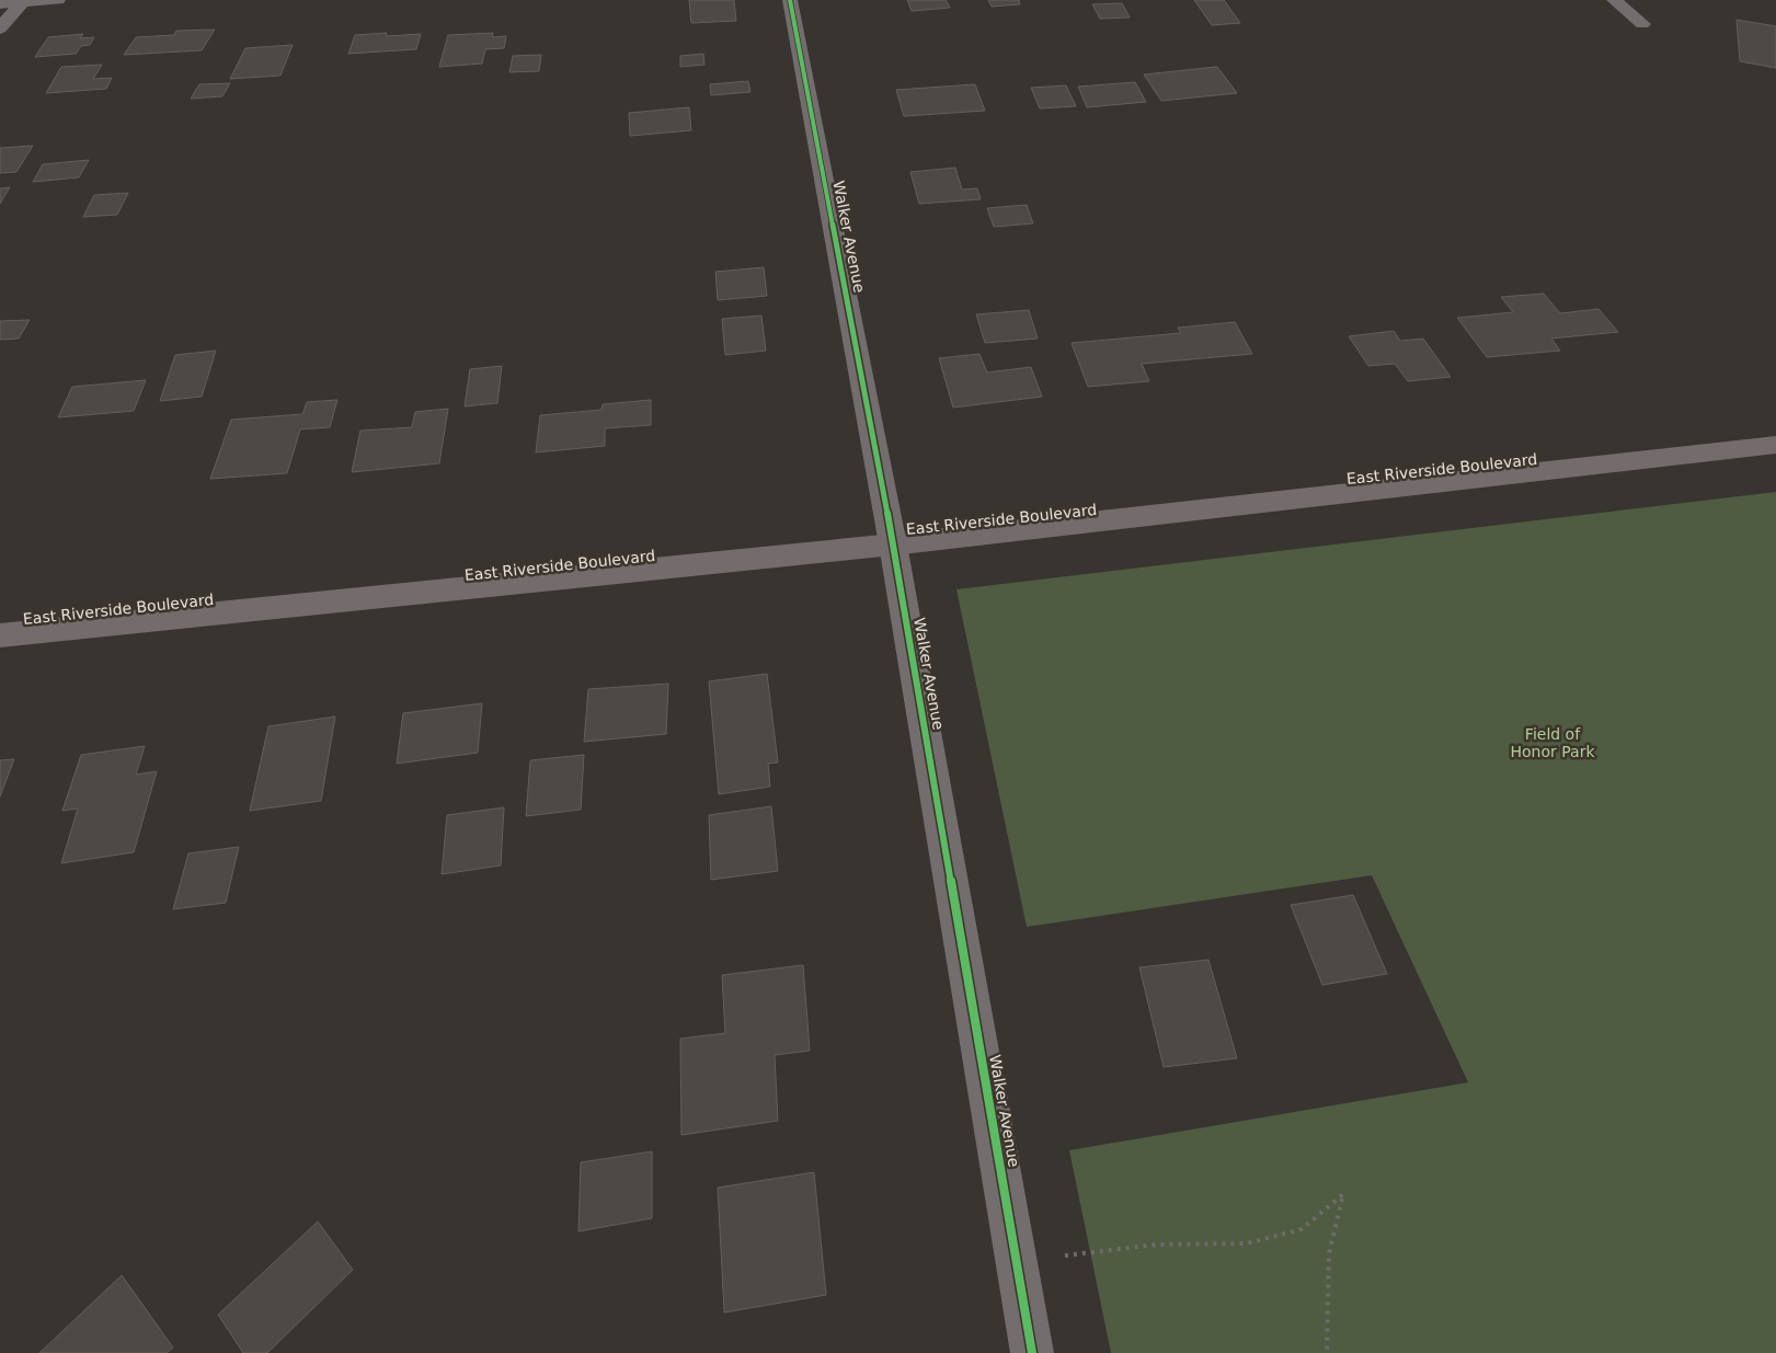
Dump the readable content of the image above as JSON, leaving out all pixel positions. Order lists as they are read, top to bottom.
{
  "streets": {
    "main road": ["East Riverside Boulevard"],
    "street": ["Walker Avenue"]
  },
  "crossings": [
    ["Walker Avenue", "East Riverside Boulevard"]
  ],
  "parks": ["Field of Honor Park"]
}
